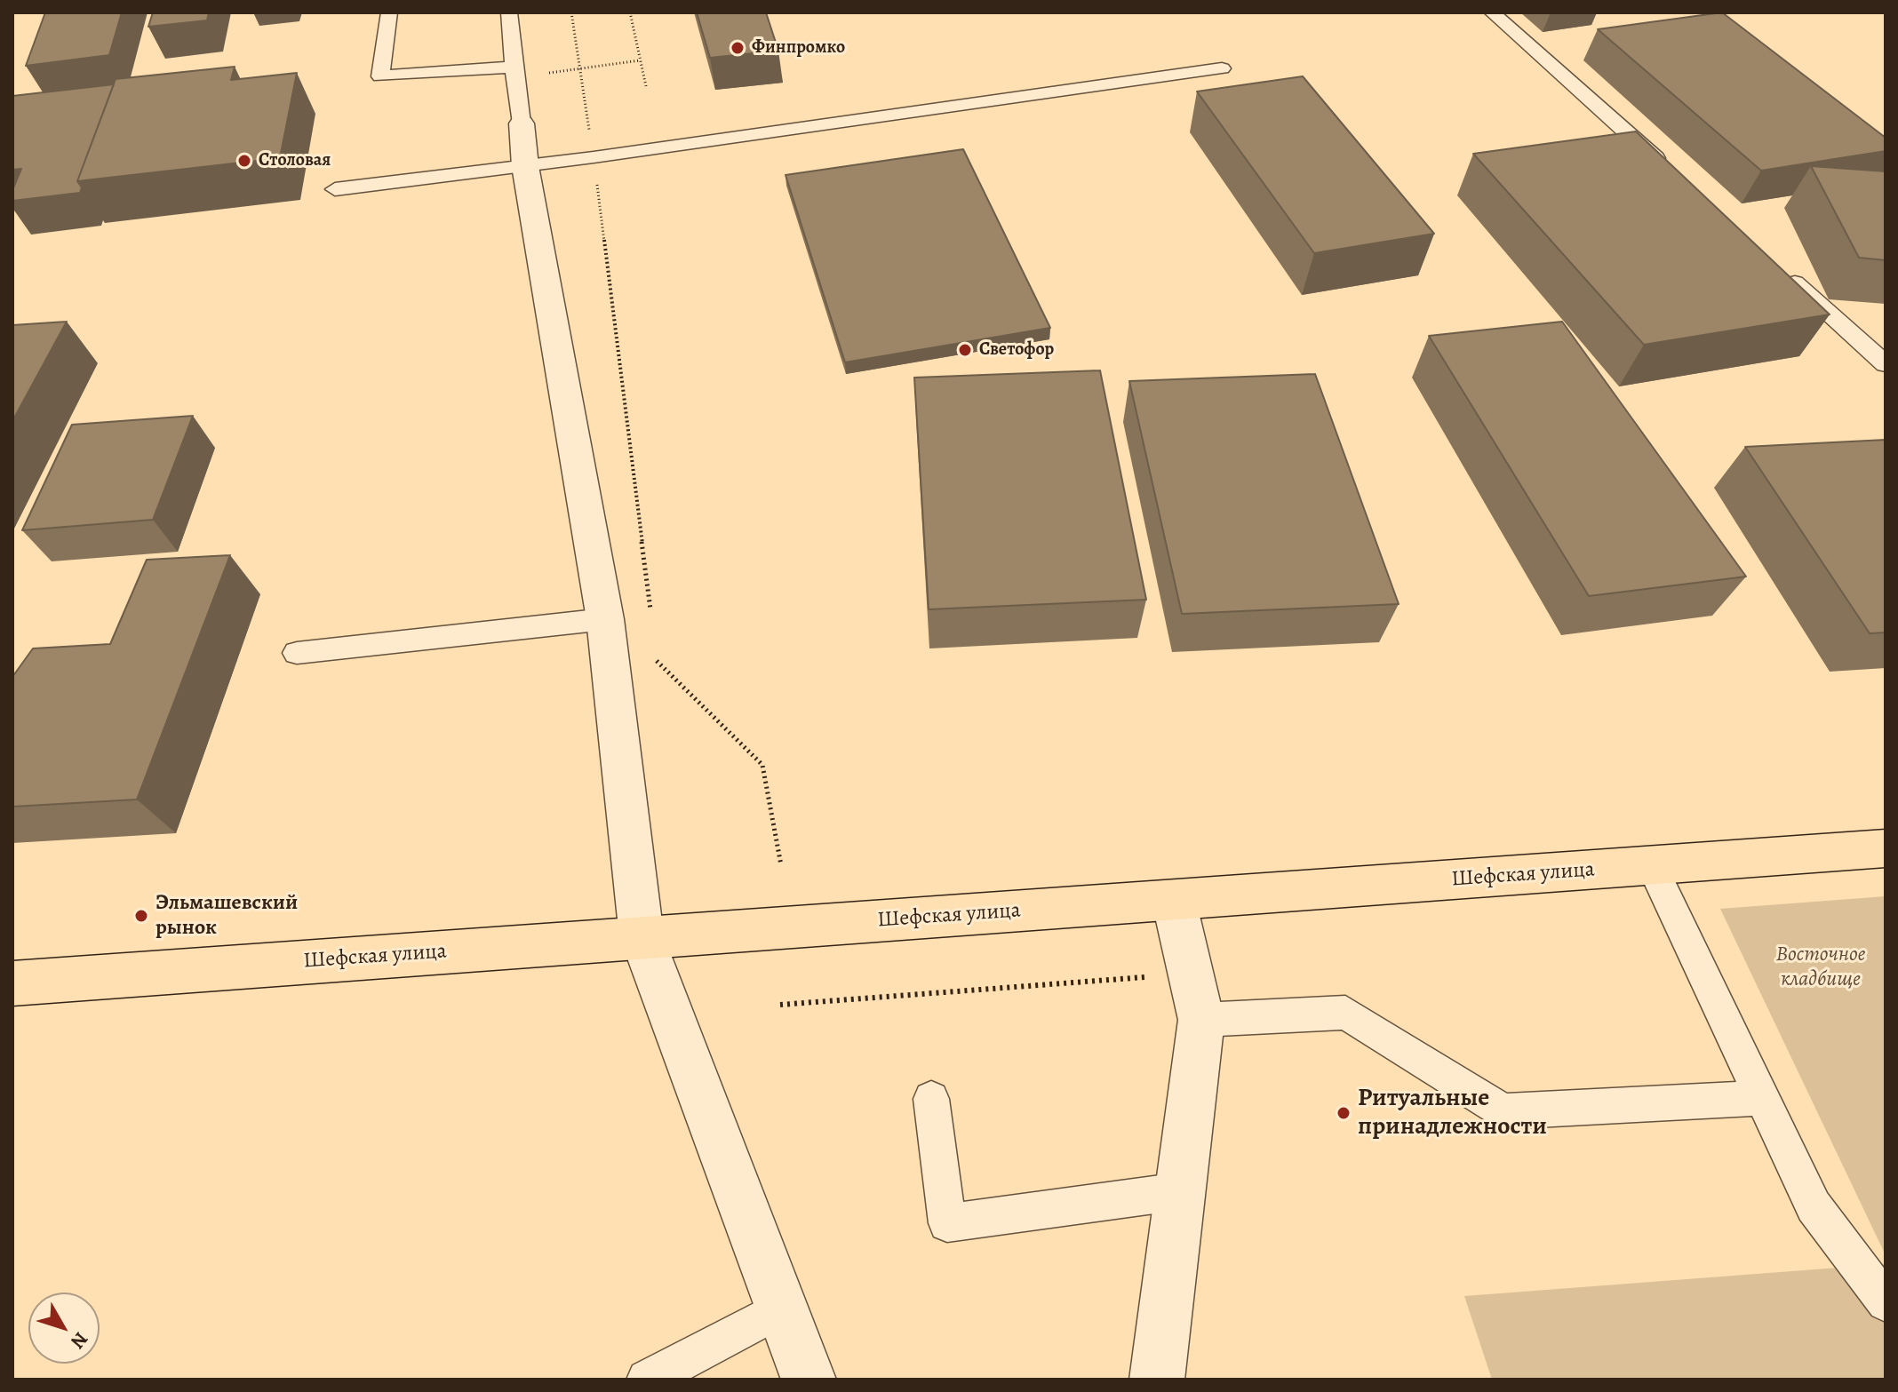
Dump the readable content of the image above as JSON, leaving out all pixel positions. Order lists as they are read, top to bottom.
{
  "streets": {
    "main road": ["Шефская улица"]
  },
  "parks": ["Восточное кладбище"],
  "places": [
    "Финпромко",
    "Столовая",
    "Светофор",
    "Эльмашевский рынок",
    "Ритуальные принадлежности"
  ],
  "north": "bottom right"
}
